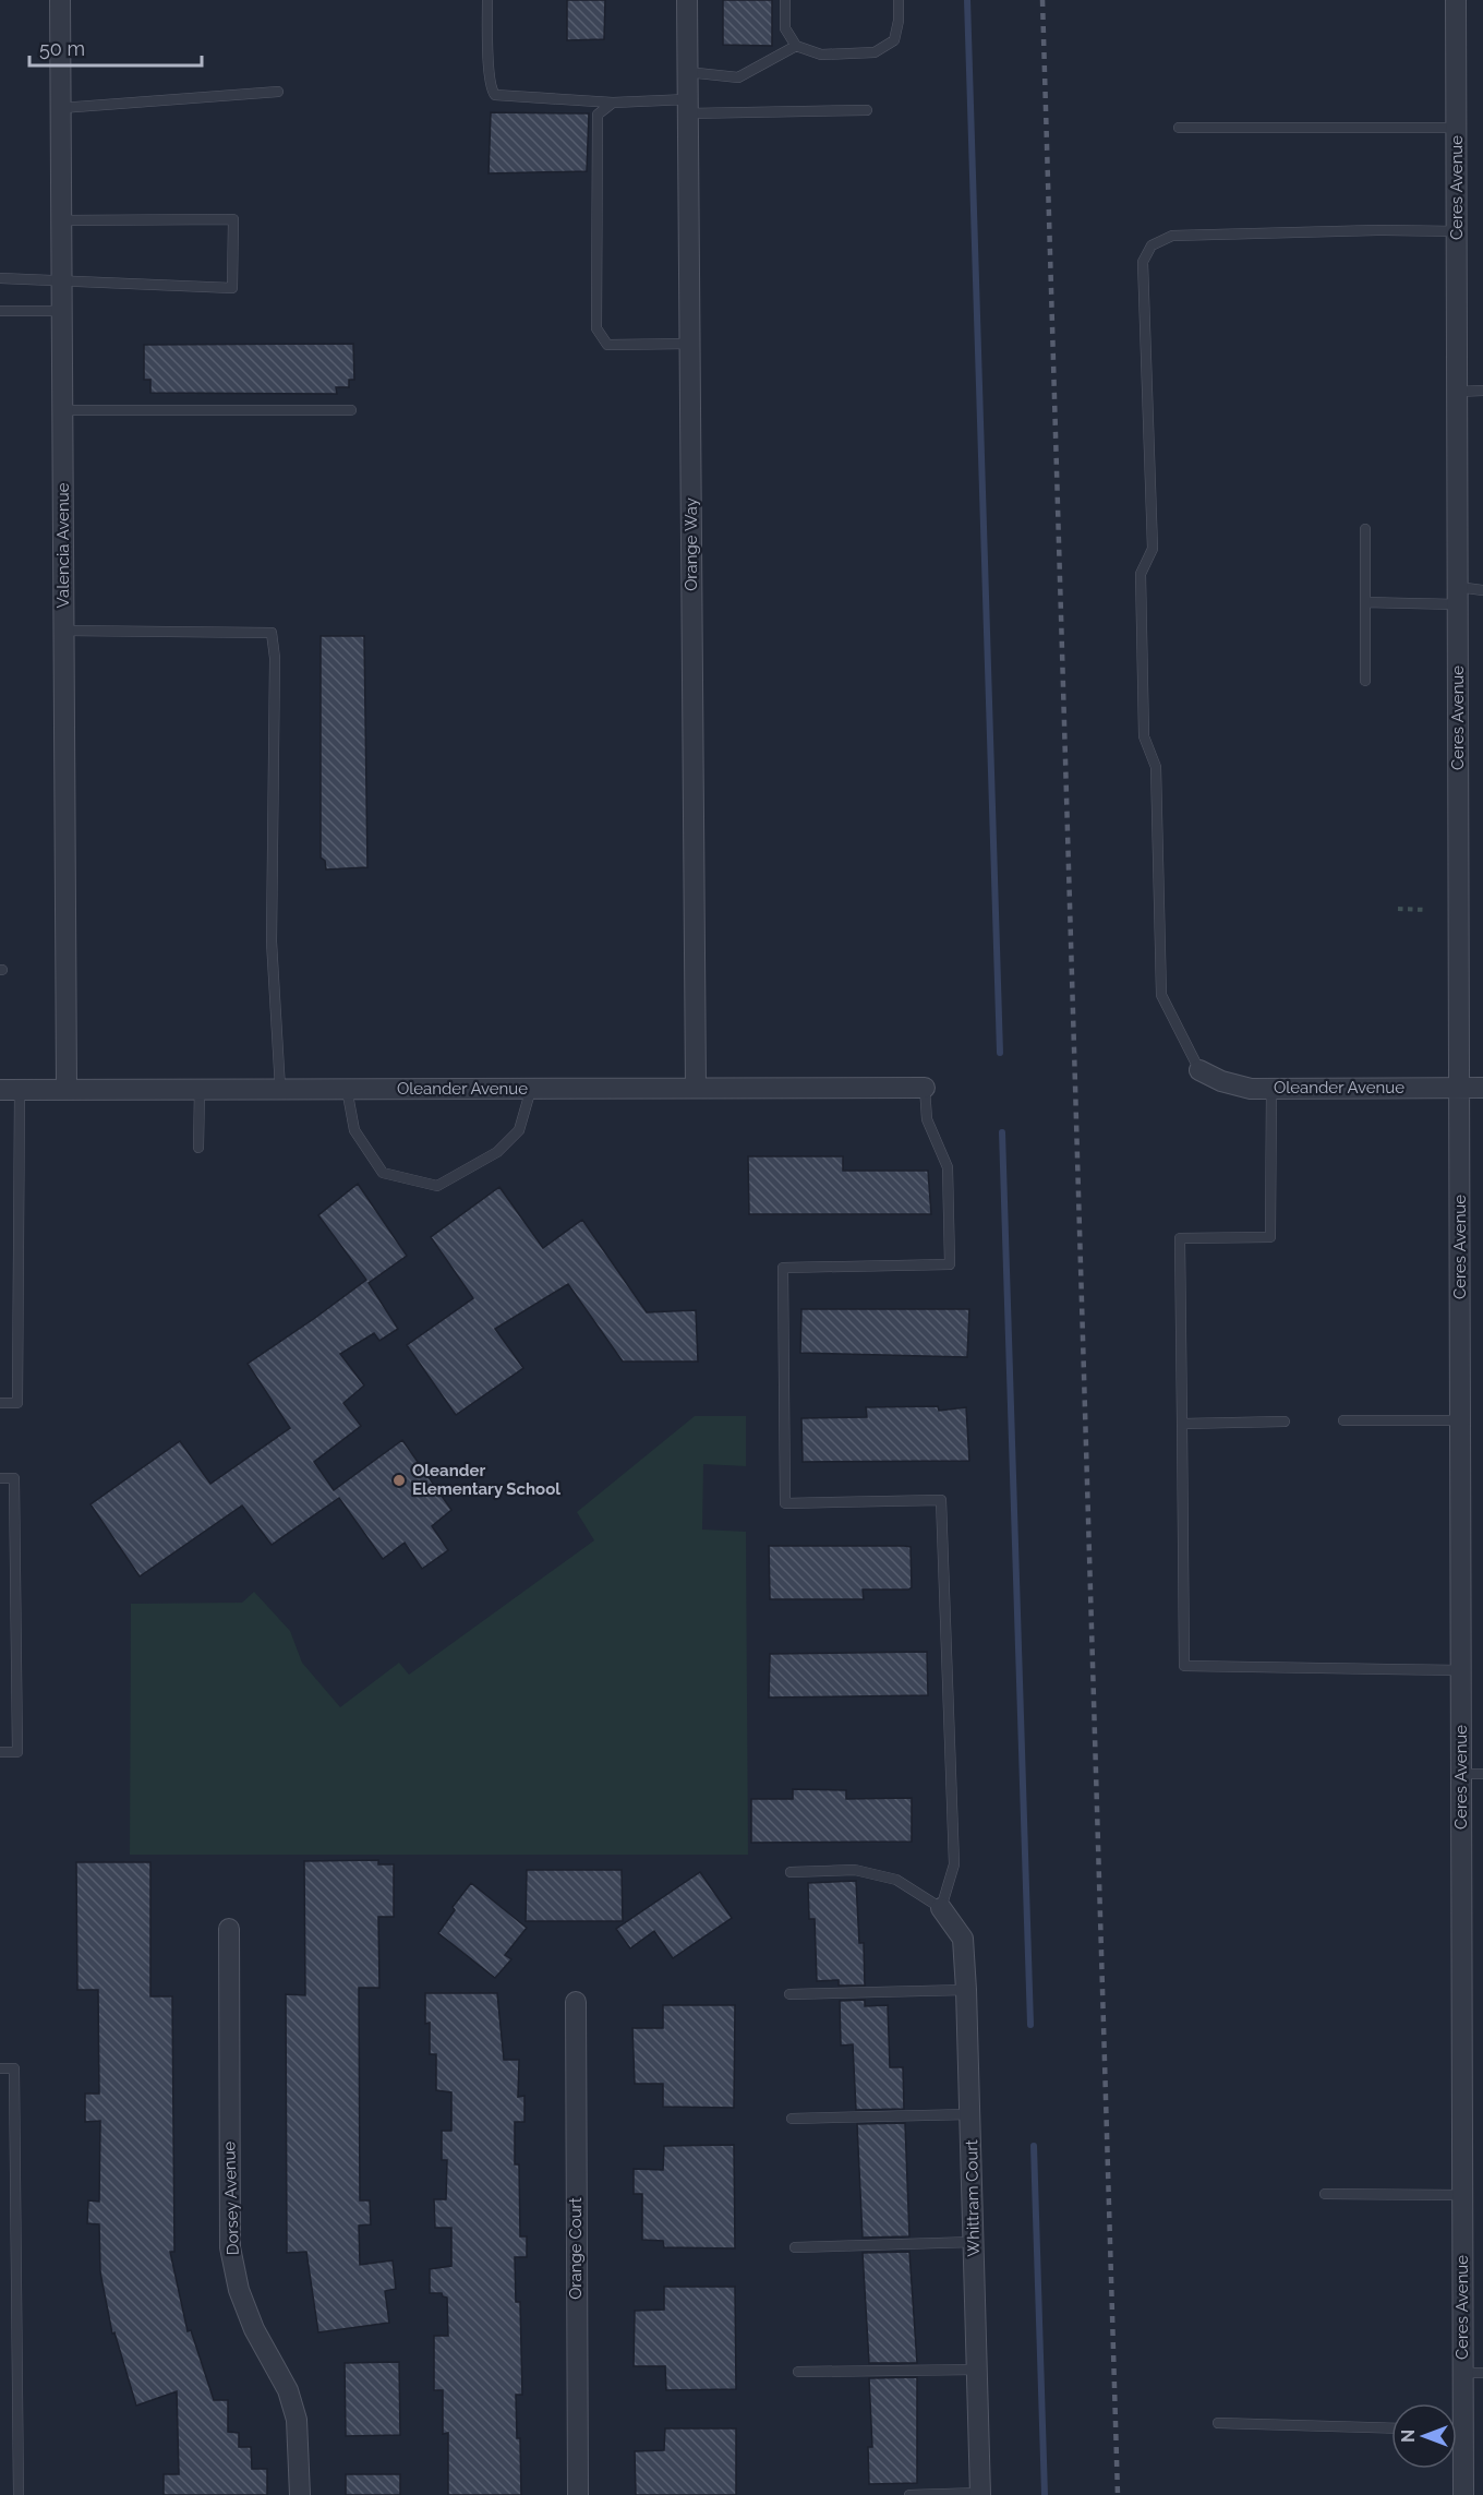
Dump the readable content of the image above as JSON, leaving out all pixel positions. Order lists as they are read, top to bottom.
{
  "streets": {
    "street": [
      "Ceres Avenue",
      "Orange Way",
      "Valencia Avenue",
      "Oleander Avenue",
      "Dorsey Avenue",
      "Whittram Court",
      "Orange Court"
    ]
  },
  "crossings": [
    ["Ceres Avenue", "Oleander Avenue"],
    ["Orange Way", "Oleander Avenue"],
    ["Valencia Avenue", "Oleander Avenue"]
  ],
  "places": ["Oleander Elementary School"],
  "scale_bar": "50 m",
  "north": "left"
}
